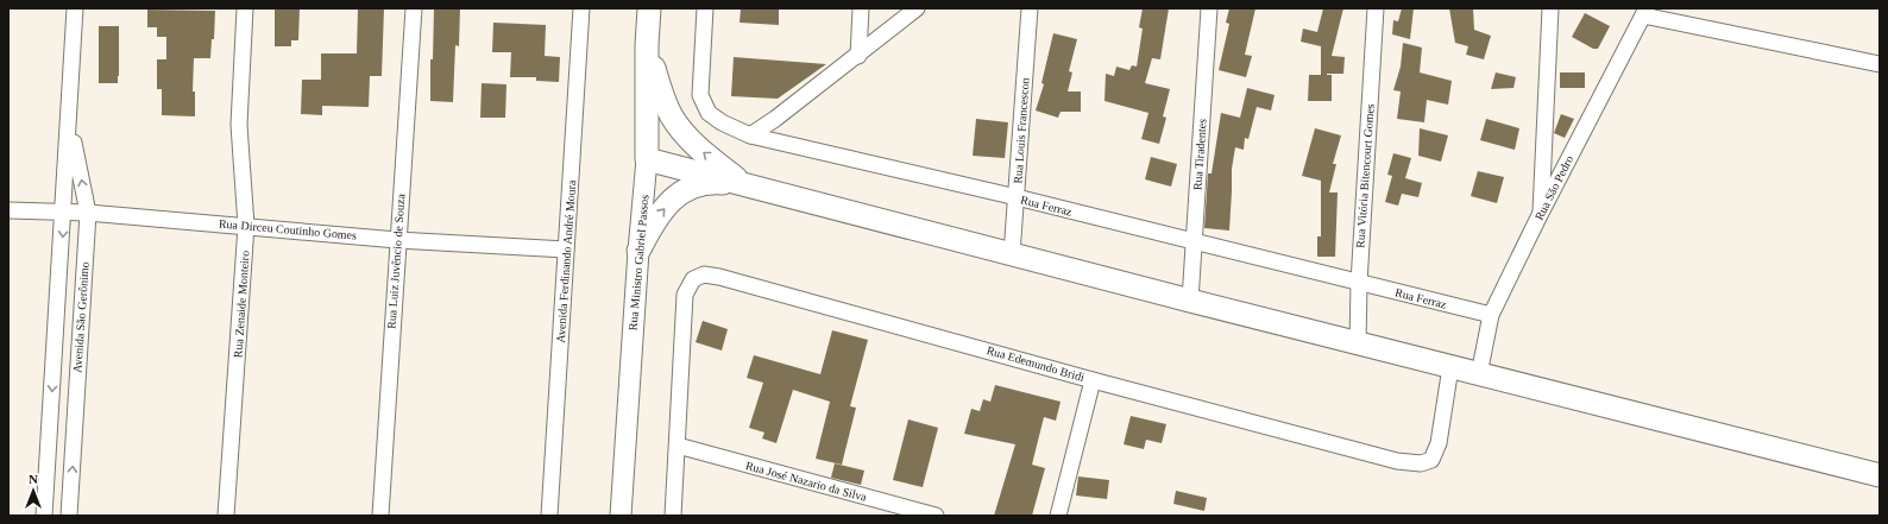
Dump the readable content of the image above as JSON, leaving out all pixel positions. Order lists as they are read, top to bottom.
{
  "streets": {
    "main road": ["Rua Ministro Gabriel Passos"],
    "street": [
      "Rua Louis Francescon",
      "Rua Tiradentes",
      "Rua Vitória Bitencourt Gomes",
      "Rua São Pedro",
      "Rua Ferraz",
      "Rua Dirceu Coutinho Gomes",
      "Rua Luiz Juvêncio de Souza",
      "Avenida Ferdinando André Moura",
      "Rua Zenaide Monteiro",
      "Avenida São Gerônimo",
      "Rua Edemundo Bridi",
      "Rua José Nazario da Silva"
    ]
  },
  "crossings": [
    ["Rua Louis Francescon", "Rua Ferraz"],
    ["Rua Tiradentes", "Rua Ferraz"],
    ["Rua Vitória Bitencourt Gomes", "Rua Ferraz"],
    ["Rua São Pedro", "Rua Ferraz"],
    ["Rua Dirceu Coutinho Gomes", "Rua Luiz Juvêncio de Souza"],
    ["Rua Dirceu Coutinho Gomes", "Avenida Ferdinando André Moura"],
    ["Rua Dirceu Coutinho Gomes", "Rua Zenaide Monteiro"],
    ["Rua Dirceu Coutinho Gomes", "Avenida São Gerônimo"],
    ["Rua Edemundo Bridi", "Rua José Nazario da Silva"]
  ],
  "north": "top"
}
